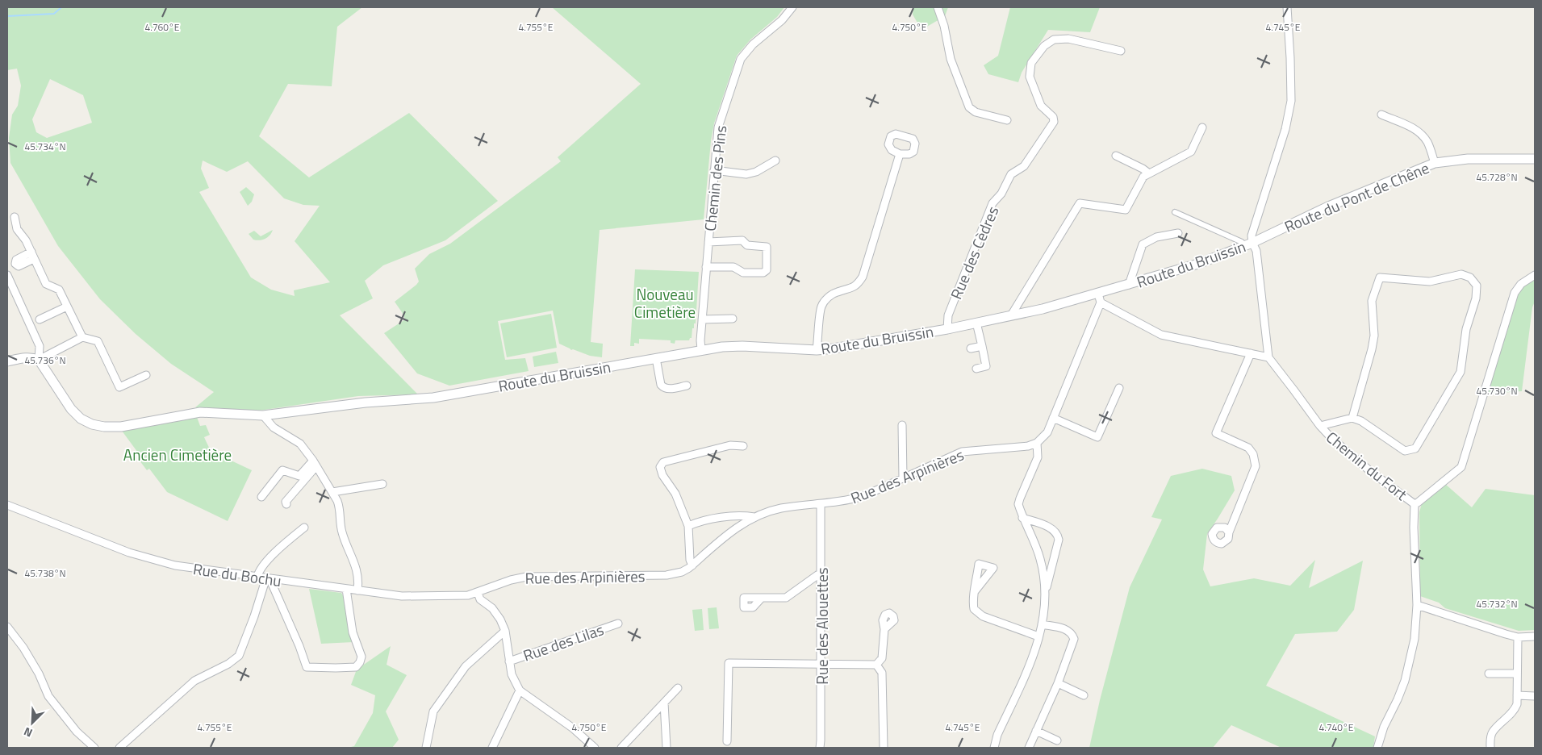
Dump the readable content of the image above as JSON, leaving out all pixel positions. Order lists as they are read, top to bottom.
{
  "streets": {
    "street": [
      "Chemin des Pins",
      "Route du Pont de Chêne",
      "Rue des Cèdres",
      "Route du Bruissin",
      "Chemin du Fort",
      "Rue des Arpinières",
      "Rue du Bochu",
      "Rue des Alouettes",
      "Rue des Lilas"
    ]
  },
  "crossings": [
    ["Chemin des Pins", "Route du Bruissin"],
    ["Route du Pont de Chêne", "Route du Bruissin"],
    ["Rue des Cèdres", "Route du Bruissin"],
    ["Rue des Arpinières", "Rue du Bochu"],
    ["Rue des Arpinières", "Rue des Alouettes"]
  ],
  "parks": ["Nouveau Cimetière", "Ancien Cimetière"],
  "north": "bottom left",
  "coordinates": [
    "4.760°E",
    "4.755°E",
    "4.750°E",
    "4.745°E",
    "45.734°N",
    "45.728°N",
    "45.736°N",
    "45.730°N",
    "45.738°N",
    "45.732°N",
    "4.740°E"
  ]
}
